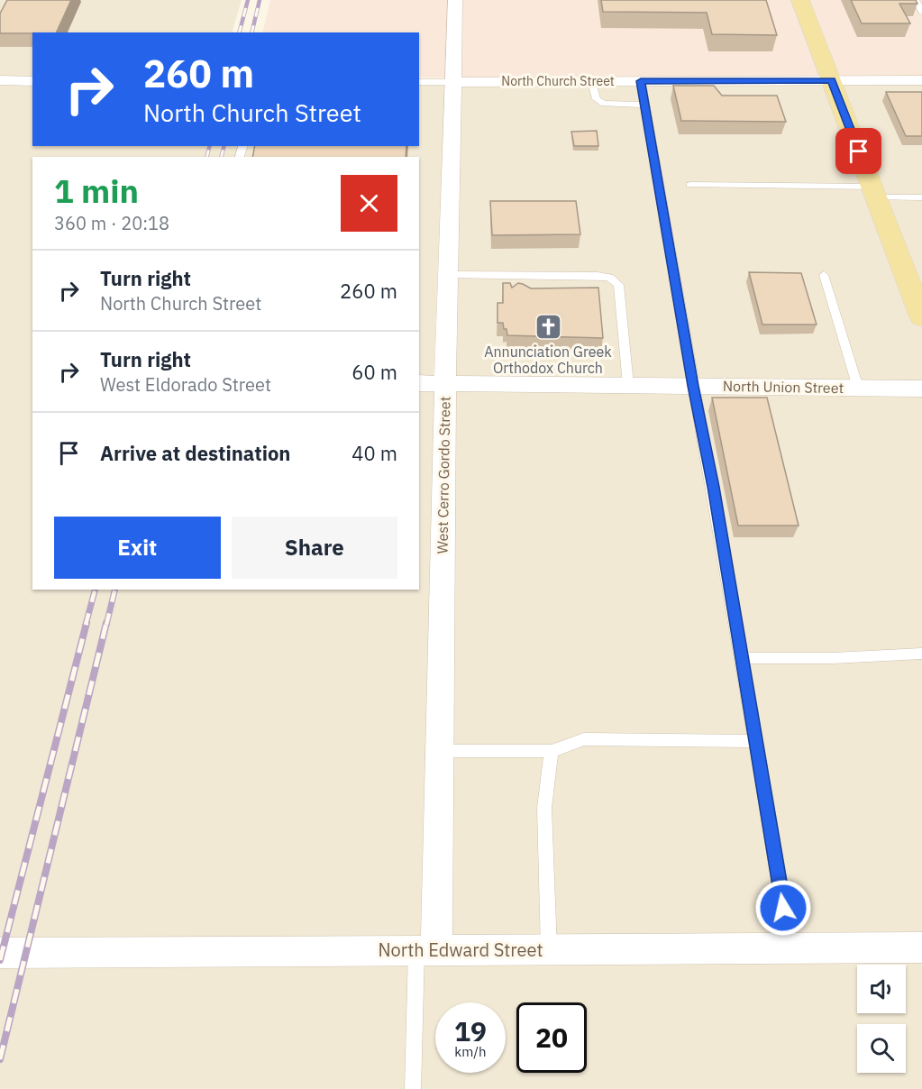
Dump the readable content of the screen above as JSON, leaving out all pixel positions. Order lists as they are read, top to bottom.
{
  "streets": {
    "street": [
      "North Church Street",
      "North Union Street",
      "West Cerro Gordo Street",
      "North Edward Street"
    ]
  },
  "crossings": [
    ["North Church Street", "West Cerro Gordo Street"],
    ["North Union Street", "West Cerro Gordo Street"],
    ["West Cerro Gordo Street", "North Edward Street"]
  ],
  "places": {
    "church": ["Annunciation Greek Orthodox Church"]
  },
  "page": {
    "turn": ["260 m", "North Church Street"],
    "heading": ["1 min", "360 m · 20:18"],
    "list": [
      {
        "name": "Turn right",
        "note": "North Church Street",
        "value": "260 m"
      },
      {
        "name": "Turn right",
        "note": "West Eldorado Street",
        "value": "60 m"
      },
      {
        "name": "Arrive at destination",
        "value": "40 m"
      }
    ],
    "buttons": ["Exit", "Share"],
    "speed": "19 km/h",
    "limit": "20"
  }
}
